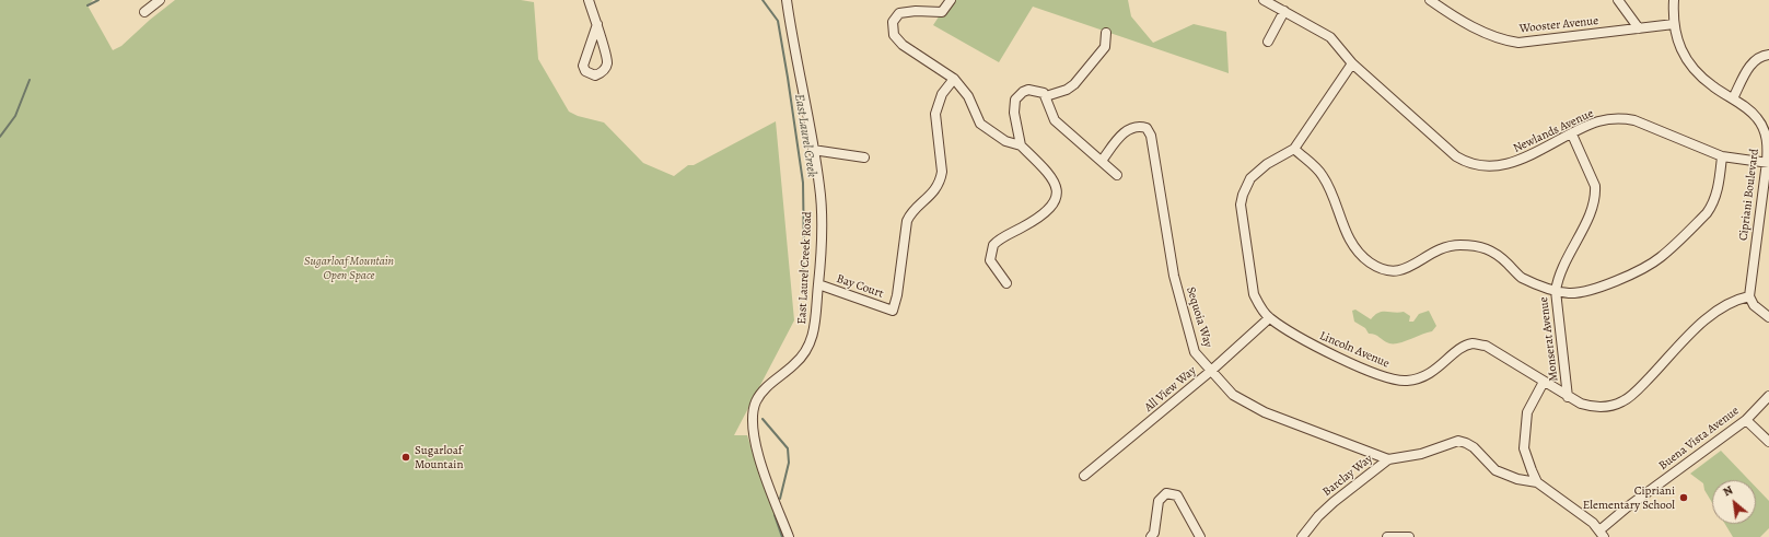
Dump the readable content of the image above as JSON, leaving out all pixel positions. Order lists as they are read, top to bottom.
{
  "streets": {
    "street": [
      "Wooster Avenue",
      "Newlands Avenue",
      "Cipriani Boulevard",
      "East Laurel Creek Road",
      "Bay Court",
      "Sequoia Way",
      "Monserat Avenue",
      "Lincoln Avenue",
      "All View Way",
      "Buena Vista Avenue",
      "Barclay Way"
    ]
  },
  "crossings": [
    ["Wooster Avenue", "Cipriani Boulevard"],
    ["Newlands Avenue", "Cipriani Boulevard"],
    ["Newlands Avenue", "Monserat Avenue"],
    ["Newlands Avenue", "Lincoln Avenue"],
    ["Cipriani Boulevard", "Lincoln Avenue"],
    ["East Laurel Creek Road", "Bay Court"],
    ["Sequoia Way", "All View Way"],
    ["Sequoia Way", "Barclay Way"],
    ["Monserat Avenue", "Lincoln Avenue"],
    ["Monserat Avenue", "Barclay Way"],
    ["Lincoln Avenue", "All View Way"]
  ],
  "water": ["East Laurel Creek"],
  "parks": ["Sugarloaf Mountain Open Space"],
  "places": ["Sugarloaf Mountain", "Cipriani Elementary School"],
  "north": "top left"
}
